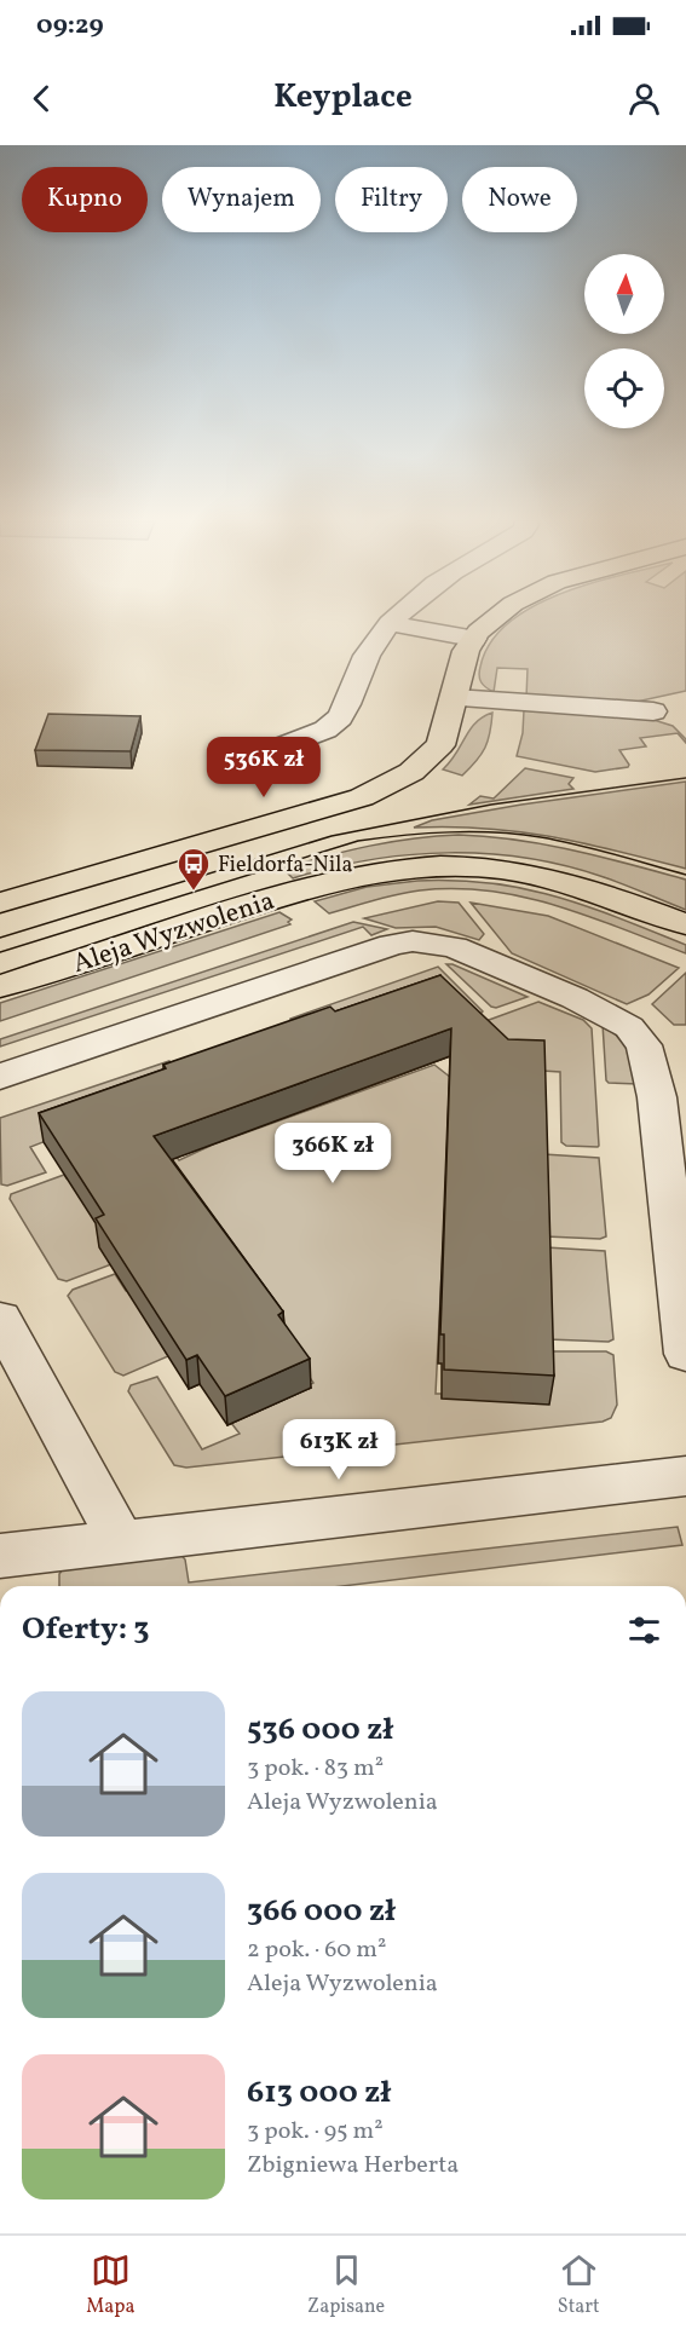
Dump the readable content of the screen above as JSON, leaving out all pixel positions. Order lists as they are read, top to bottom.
{
  "streets": {
    "main road": ["Aleja Wyzwolenia"]
  },
  "places": {
    "bus stop": ["Fieldorfa-Nila"]
  },
  "north": "top",
  "page": {
    "status": "09:29",
    "header": "Keyplace",
    "chip": [
      "Kupno",
      "Wynajem",
      "Filtry",
      "Nowe"
    ],
    "price": ["536K zł", "366K zł", "613K zł"],
    "heading": "Oferty: 3",
    "list": [
      {
        "name": "536 000 zł",
        "note": "3 pok. · 83 m² · Aleja Wyzwolenia"
      },
      {
        "name": "366 000 zł",
        "note": "2 pok. · 60 m² · Aleja Wyzwolenia"
      },
      {
        "name": "613 000 zł",
        "note": "3 pok. · 95 m² · Zbigniewa Herberta"
      }
    ],
    "tabs": ["Mapa", "Zapisane", "Start"]
  }
}
